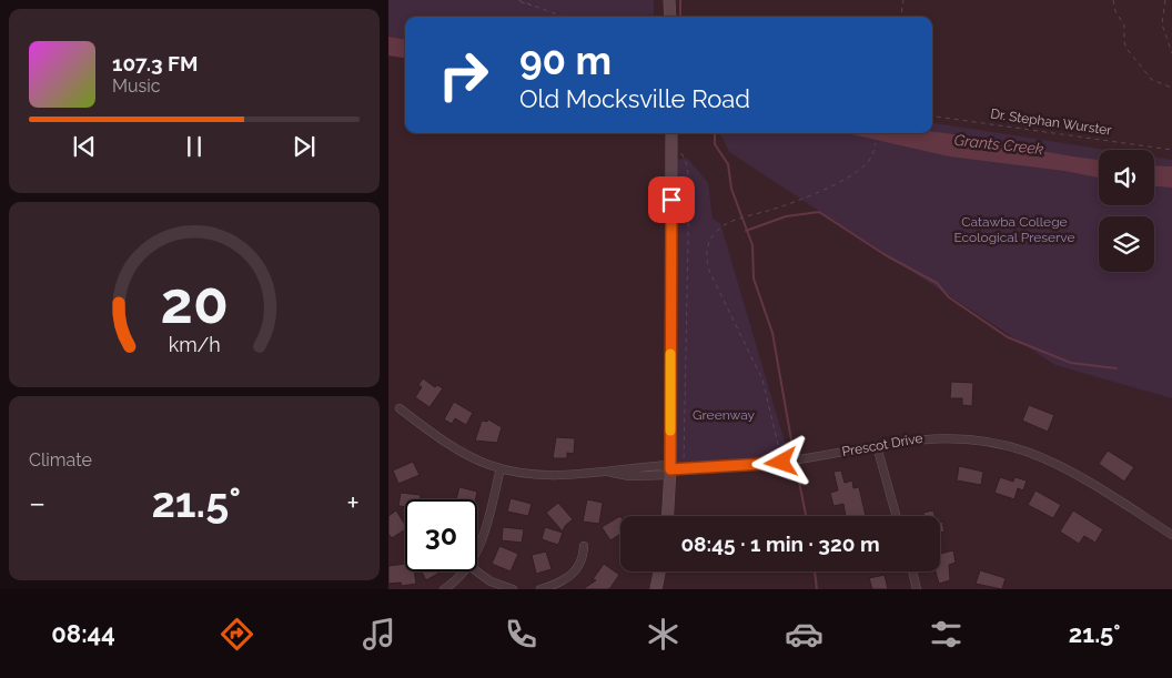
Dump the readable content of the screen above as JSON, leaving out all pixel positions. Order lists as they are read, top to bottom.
{
  "streets": {
    "street": ["Prescot Drive"],
    "path": ["Dr. Stephan Wurster"]
  },
  "water": ["Grants Creek"],
  "parks": ["Catawba College Ecological Preserve", "Greenway"],
  "page": {
    "turn": ["90 m", "Old Mocksville Road"],
    "song": ["107.3 FM", "Music"],
    "tile": "Climate",
    "heat": ["−", "21.5°", "+"],
    "limit": "30",
    "trip": "08:45 · 1 min · 320 m",
    "tabs": ["08:44", "21.5°"],
    "gauge": ["20", "km/h"]
  }
}
